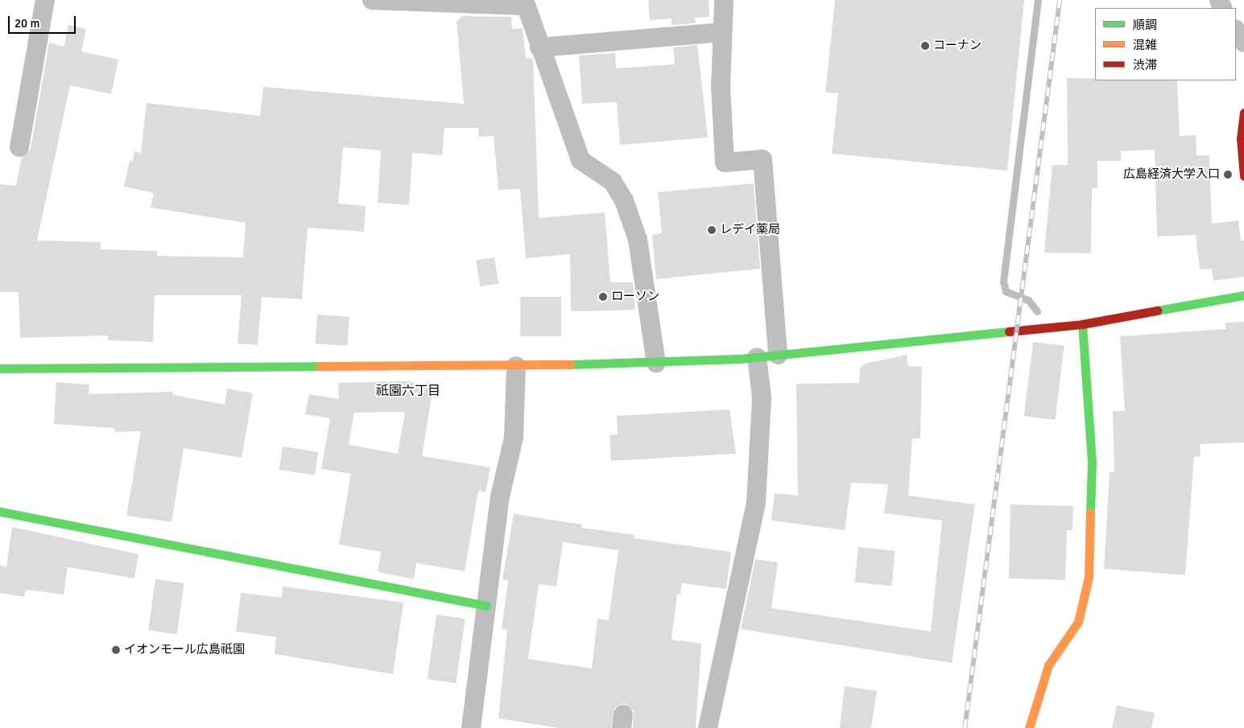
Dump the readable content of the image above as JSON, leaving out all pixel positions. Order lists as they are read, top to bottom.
{
  "districts": ["祇園六丁目"],
  "places": [
    "コーナン",
    "広島経済大学入口",
    "レデイ薬局",
    "ローソン",
    "イオンモール広島祇園"
  ],
  "legend": ["順調", "混雑", "渋滞"],
  "scale_bar": "20 m"
}
